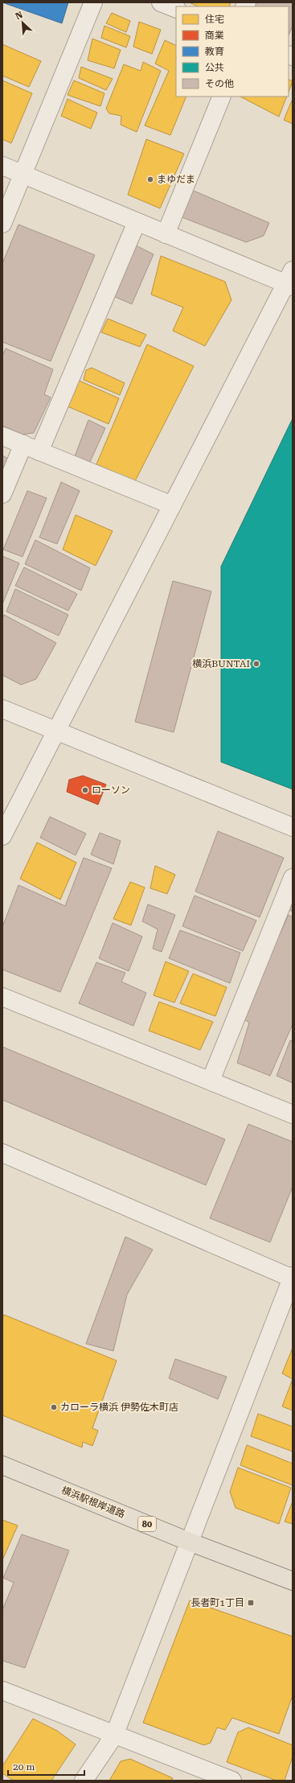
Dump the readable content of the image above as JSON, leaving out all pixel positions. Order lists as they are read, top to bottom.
{
  "streets": {
    "main road": ["横浜駅根岸道路", "80"]
  },
  "places": {
    "other": [
      "まゆだま",
      "横浜BUNTAI",
      "ローソン",
      "カローラ横浜 伊勢佐木町店"
    ],
    "transit": ["長者町1丁目"]
  },
  "legend": [
    "住宅",
    "商業",
    "教育",
    "公共",
    "その他"
  ],
  "scale_bar": "20 m",
  "north": "top left"
}
